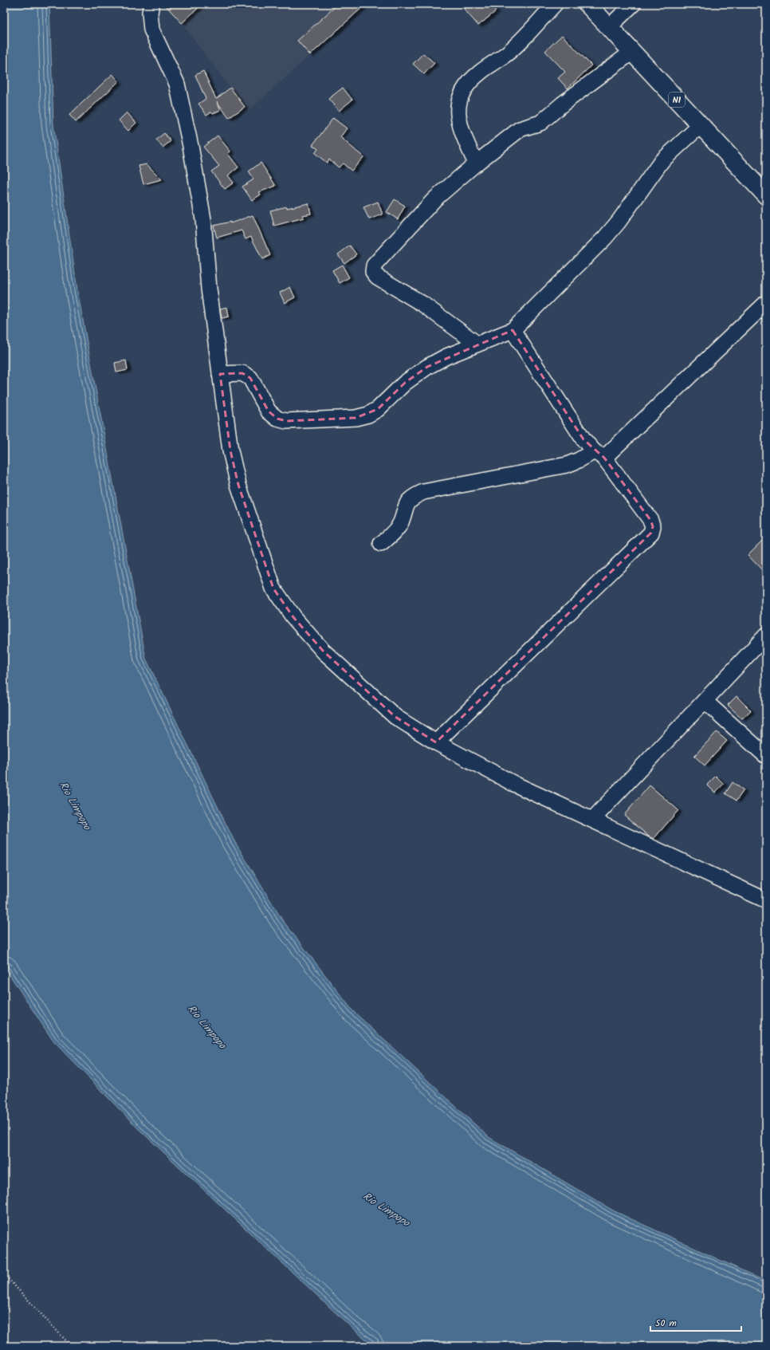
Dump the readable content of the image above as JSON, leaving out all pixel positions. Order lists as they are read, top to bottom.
{
  "streets": {
    "highway": ["N1"]
  },
  "water": ["Rio Limpopo"],
  "scale_bar": "50 m"
}
